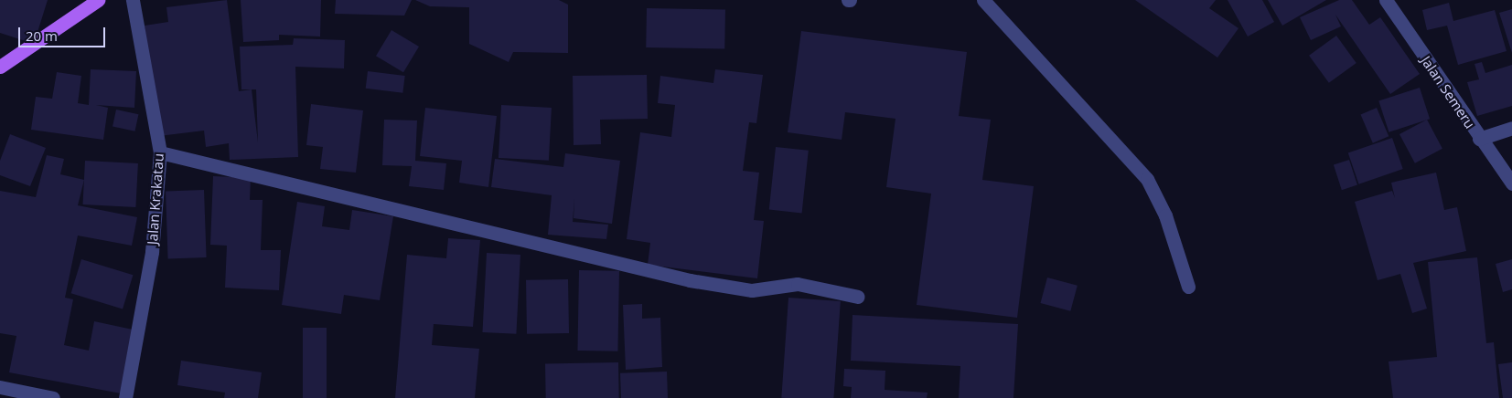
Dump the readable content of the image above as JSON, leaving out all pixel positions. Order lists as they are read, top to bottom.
{
  "streets": {
    "street": ["Jalan Semeru", "Jalan Krakatau"]
  },
  "scale_bar": "20 m"
}
